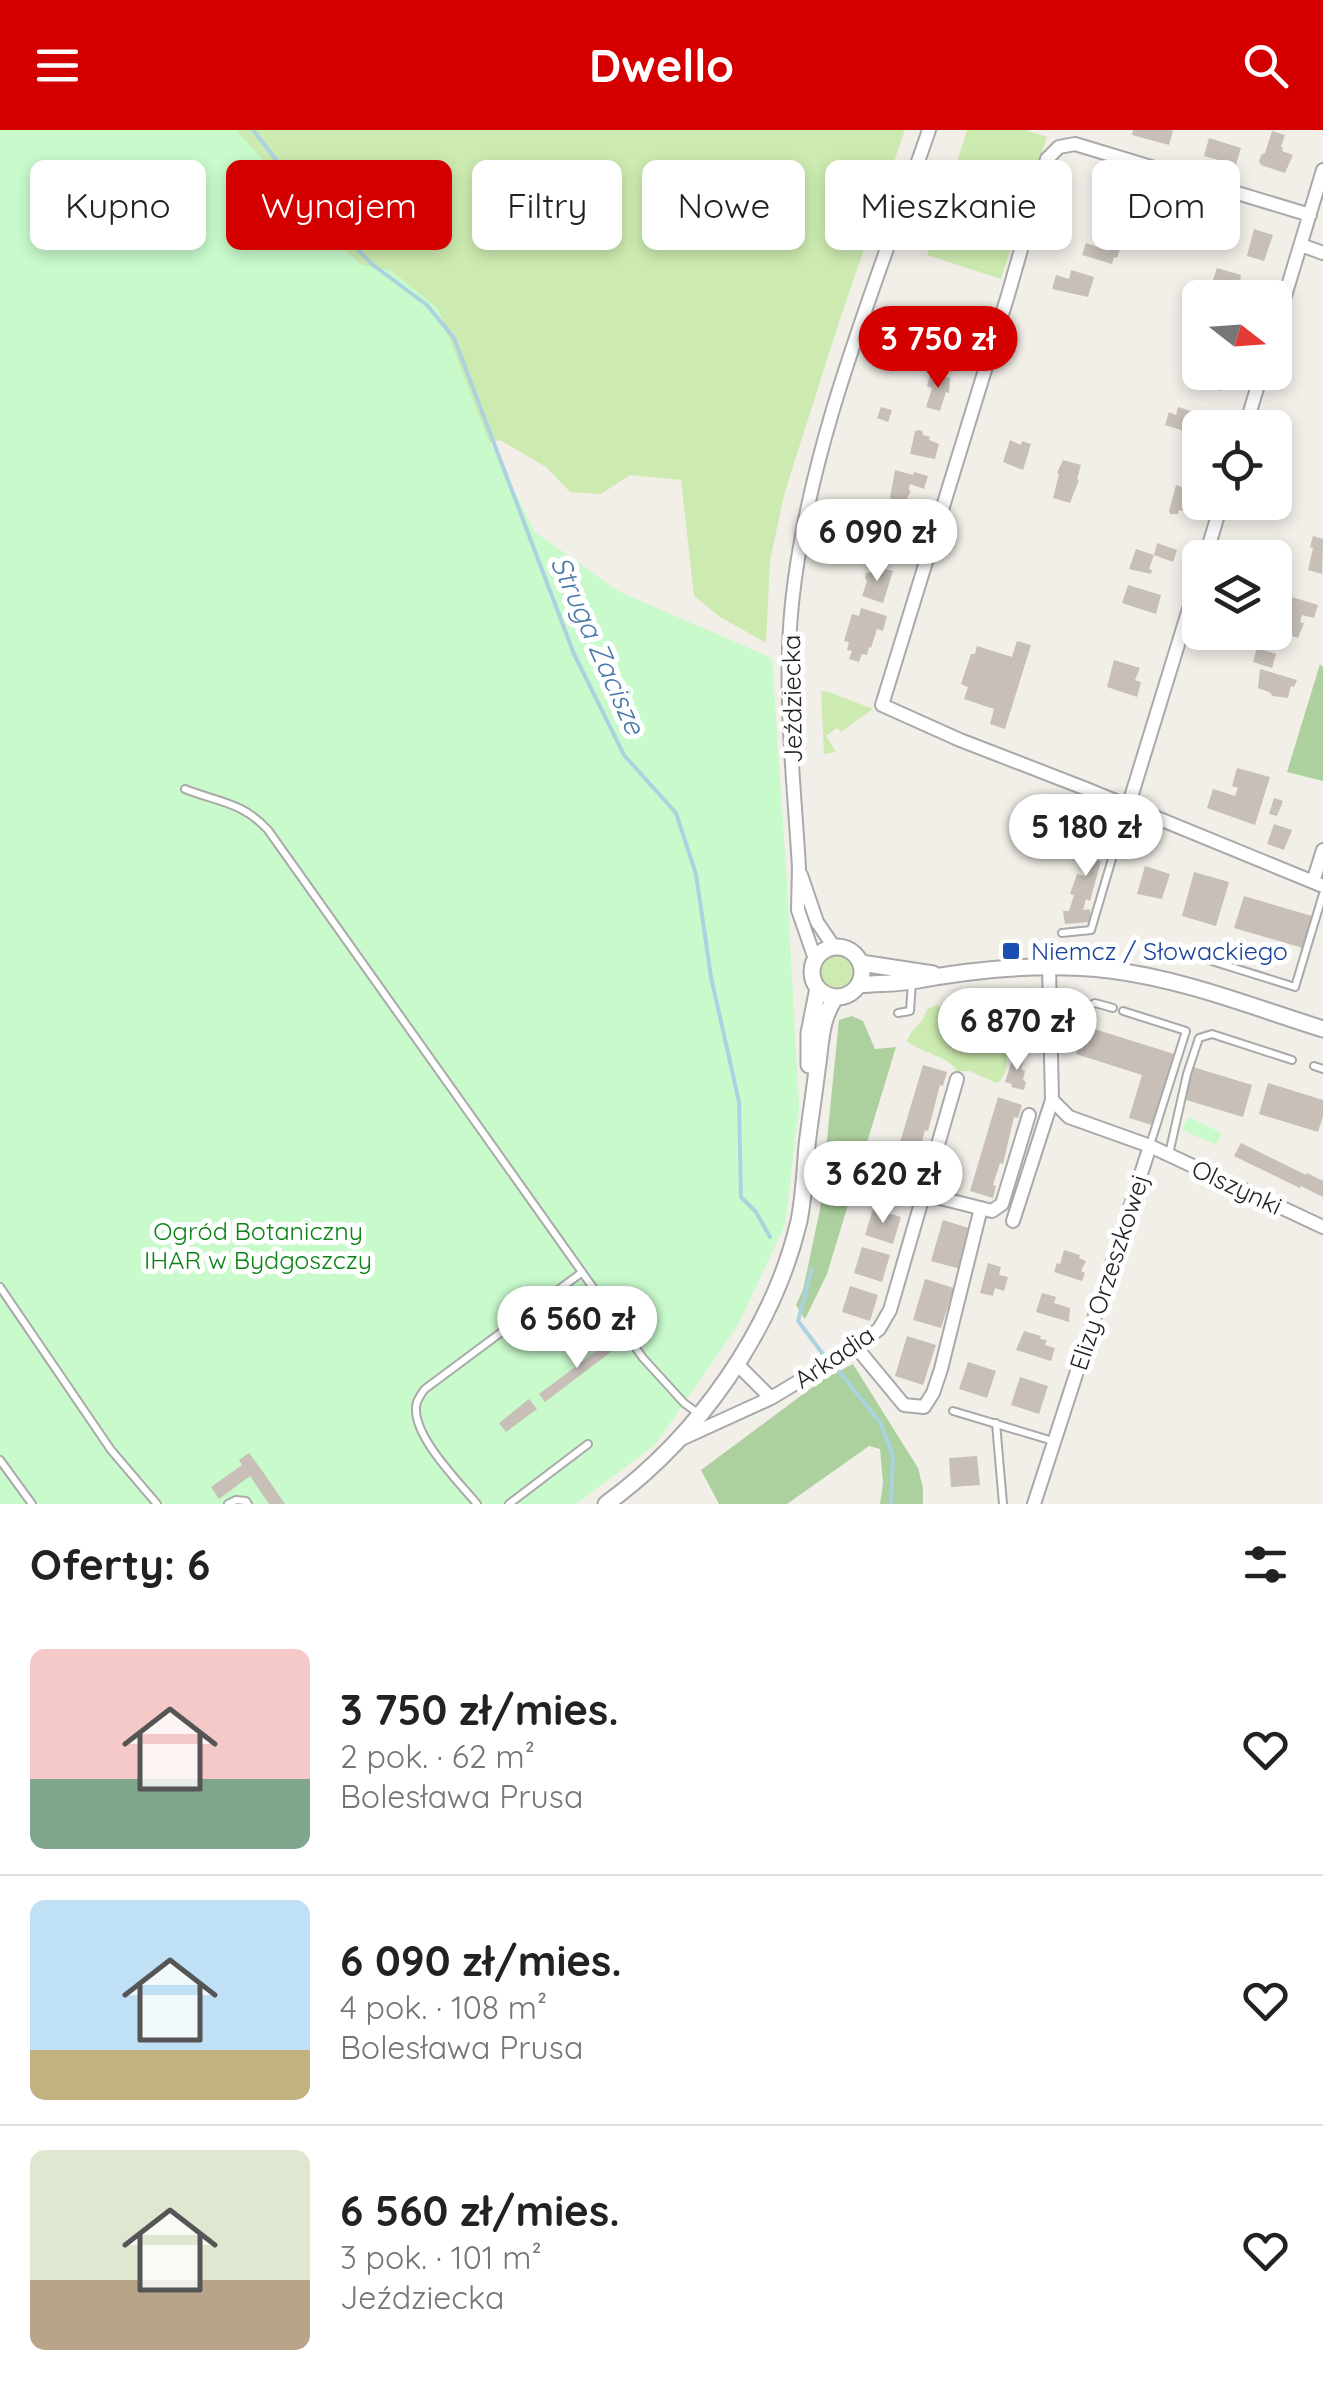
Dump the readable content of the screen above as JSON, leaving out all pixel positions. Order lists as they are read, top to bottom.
{
  "streets": {
    "street": [
      "Jeździecka",
      "Olszynki",
      "Elizy Orzeszkowej",
      "Arkadia"
    ]
  },
  "crossings": [
    ["Olszynki", "Elizy Orzeszkowej"]
  ],
  "water": ["Struga Zacisze"],
  "parks": ["Ogród Botaniczny IHAR w Bydgoszczy"],
  "places": {
    "transit": ["Niemcz / Słowackiego"]
  },
  "north": "right",
  "page": {
    "header": "Dwello",
    "chip": [
      "Kupno",
      "Wynajem",
      "Filtry",
      "Nowe",
      "Mieszkanie",
      "Dom"
    ],
    "price": [
      "3 750 zł",
      "6 090 zł",
      "5 180 zł",
      "6 870 zł",
      "3 620 zł",
      "6 560 zł"
    ],
    "heading": "Oferty: 6",
    "list": [
      {
        "name": "3 750 zł/mies.",
        "note": "2 pok. · 62 m² · Bolesława Prusa"
      },
      {
        "name": "6 090 zł/mies.",
        "note": "4 pok. · 108 m² · Bolesława Prusa"
      },
      {
        "name": "6 560 zł/mies.",
        "note": "3 pok. · 101 m² · Jeździecka"
      }
    ]
  }
}
